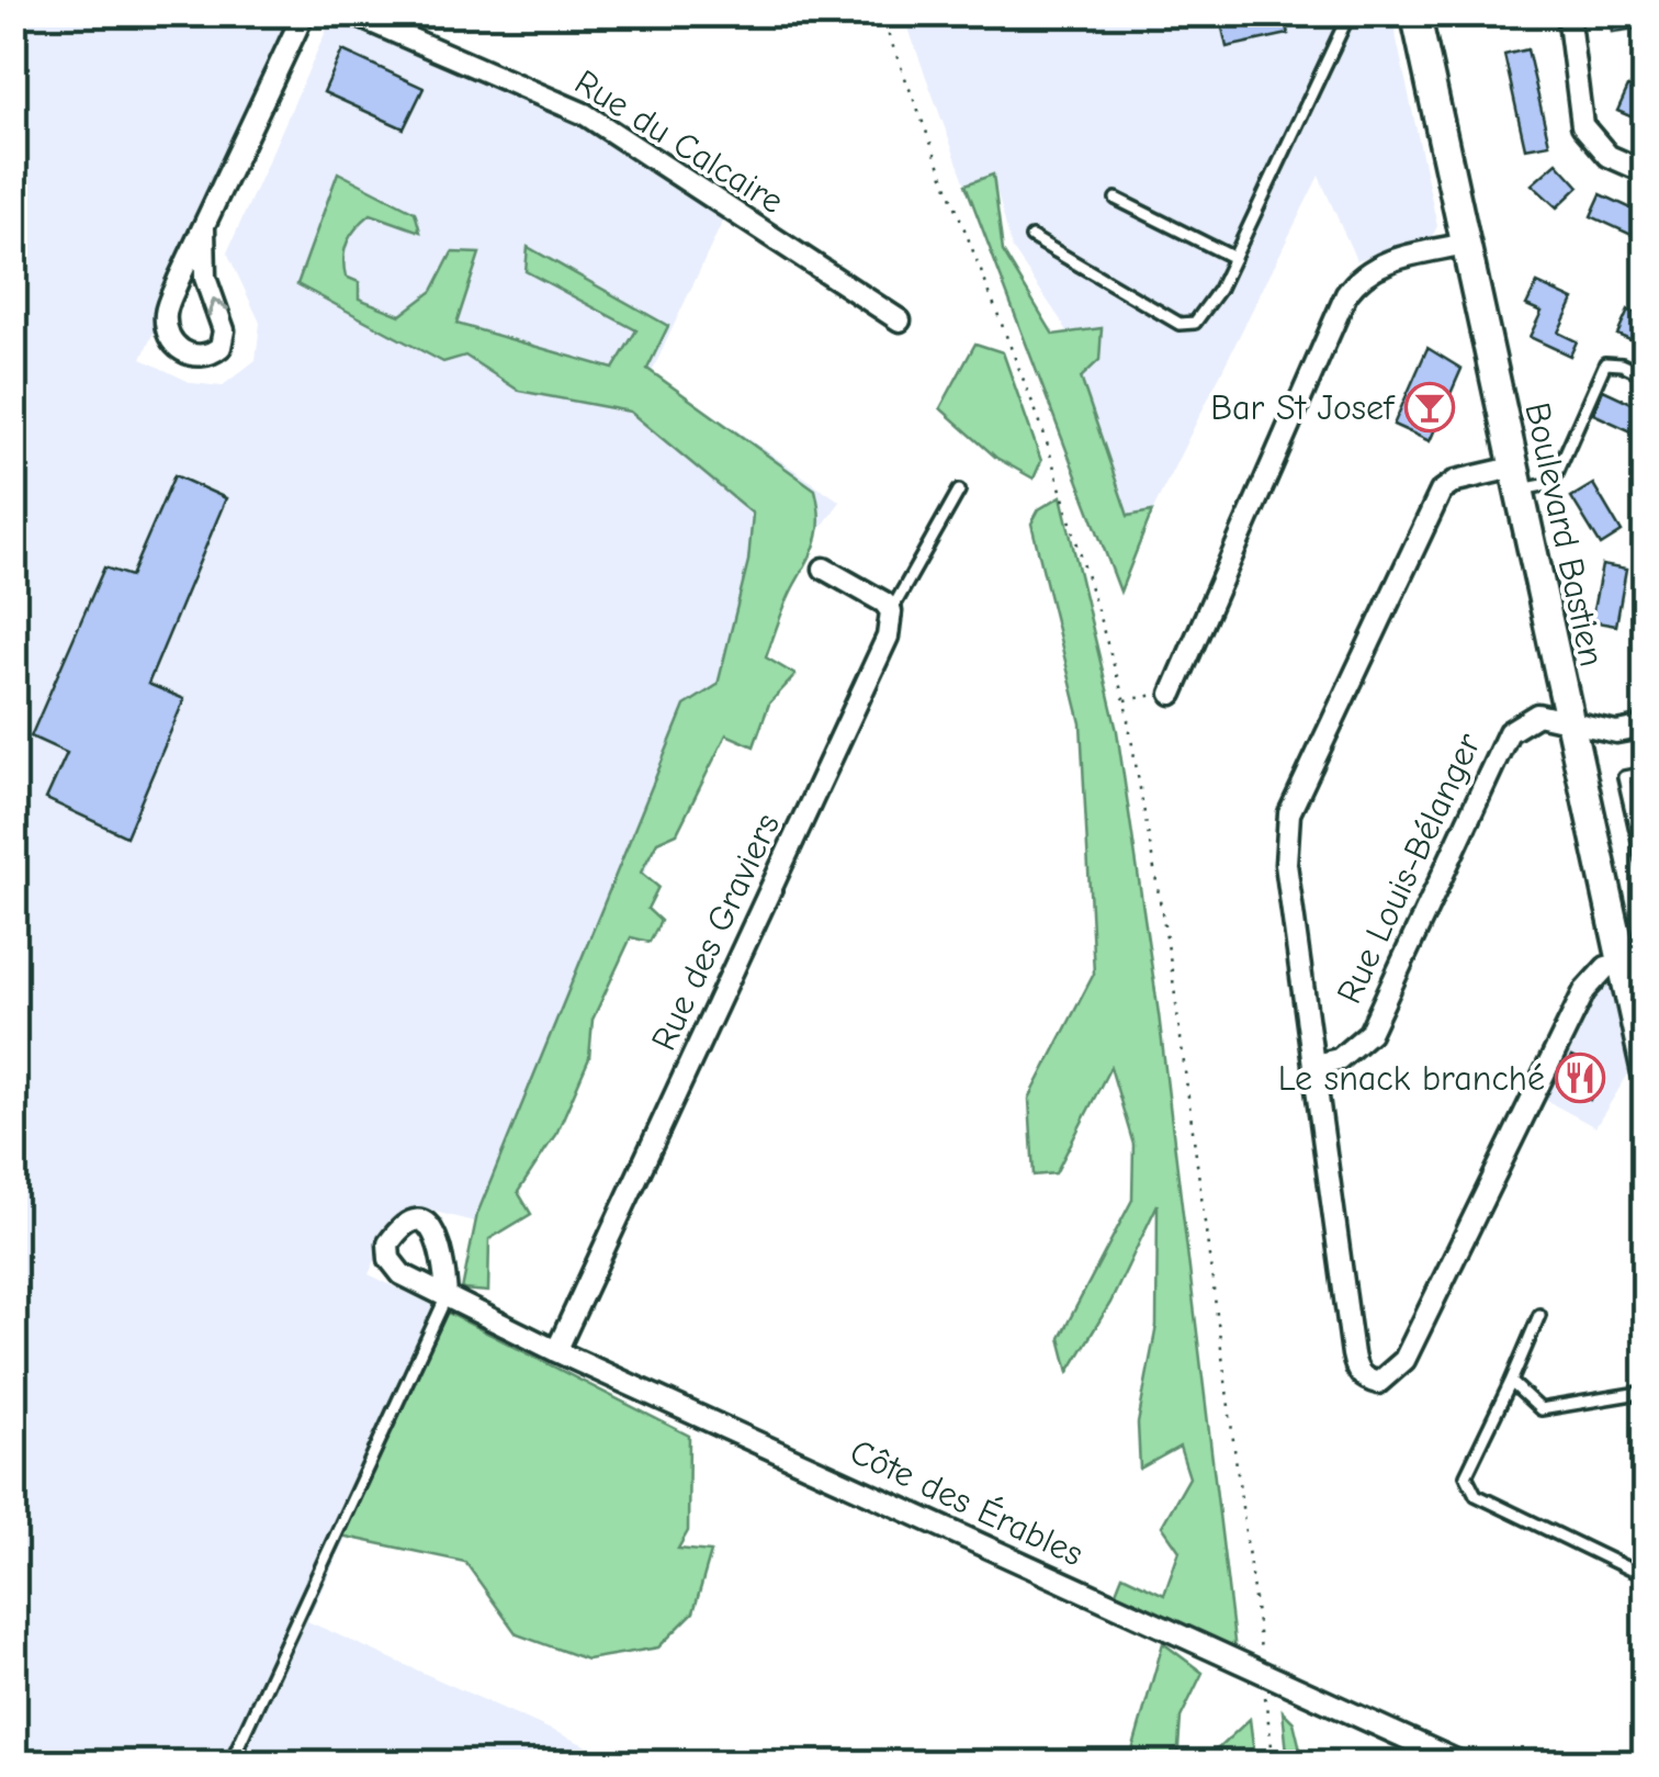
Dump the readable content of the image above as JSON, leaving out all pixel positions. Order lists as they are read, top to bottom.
{
  "streets": {
    "main road": ["Boulevard Bastien"],
    "street": [
      "Rue du Calcaire",
      "Rue Louis-Bélanger",
      "Rue des Graviers",
      "Côte des Érables"
    ]
  },
  "crossings": [
    ["Boulevard Bastien", "Rue Louis-Bélanger"],
    ["Rue des Graviers", "Côte des Érables"]
  ],
  "places": {
    "bar": ["Bar St Josef"],
    "restaurant": ["Le snack branché"]
  }
}
